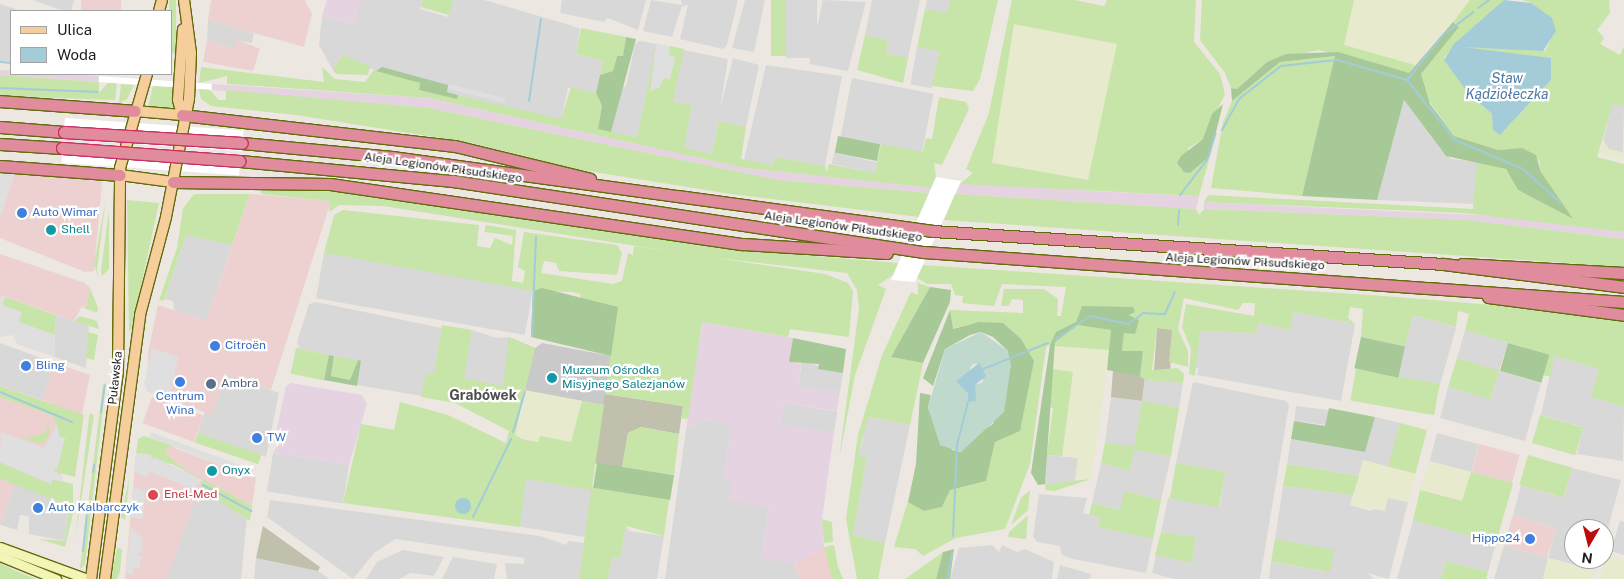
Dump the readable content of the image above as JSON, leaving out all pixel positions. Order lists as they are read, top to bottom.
{
  "streets": {
    "highway": ["Aleja Legionów Piłsudskiego"],
    "main road": ["Puławska"]
  },
  "districts": ["Grabówek"],
  "water": ["Staw Kądziołeczka"],
  "places": [
    "Auto Wimar",
    "Shell",
    "Citroën",
    "Bling",
    "Muzeum Ośrodka Misyjnego Salezjanów",
    "Centrum Wina",
    "Ambra",
    "TW",
    "Onyx",
    "Enel-Med",
    "Auto Kalbarczyk",
    "Hippo24"
  ],
  "legend": ["Ulica", "Woda"],
  "north": "bottom"
}
